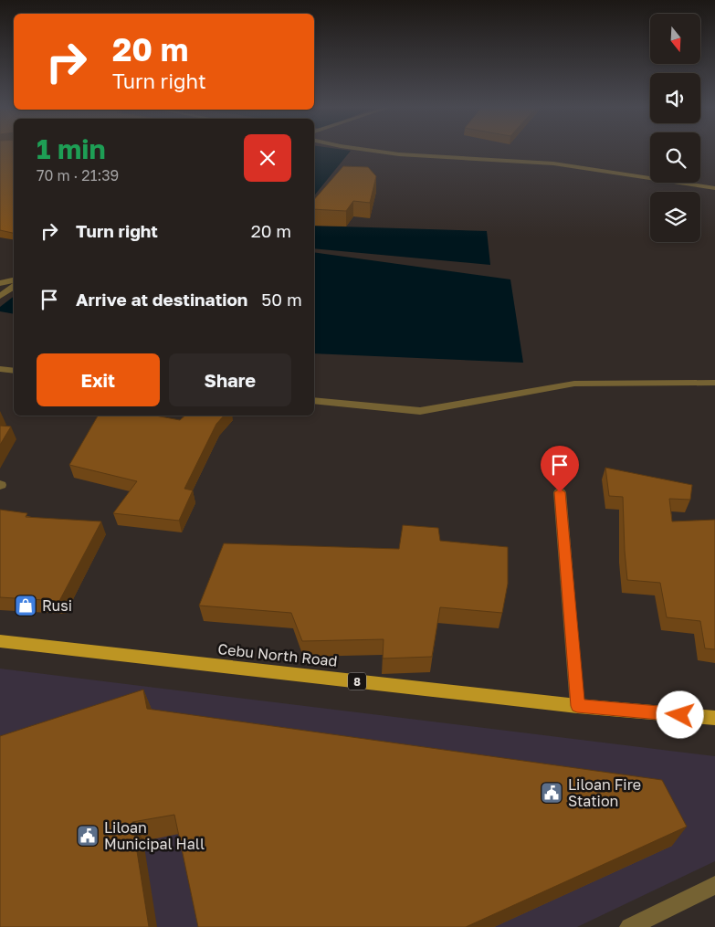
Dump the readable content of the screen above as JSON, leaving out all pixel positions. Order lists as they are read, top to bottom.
{
  "streets": {
    "main road": ["Cebu North Road", "8"]
  },
  "places": {
    "shop": ["Rusi"],
    "public building": ["Liloan Fire Station", "Liloan Municipal Hall"]
  },
  "north": "bottom",
  "page": {
    "turn": ["20 m", "Turn right"],
    "heading": ["1 min", "70 m · 21:39"],
    "list": [
      {
        "name": "Turn right",
        "value": "20 m"
      },
      {
        "name": "Arrive at destination",
        "value": "50 m"
      }
    ],
    "buttons": ["Exit", "Share"]
  }
}
